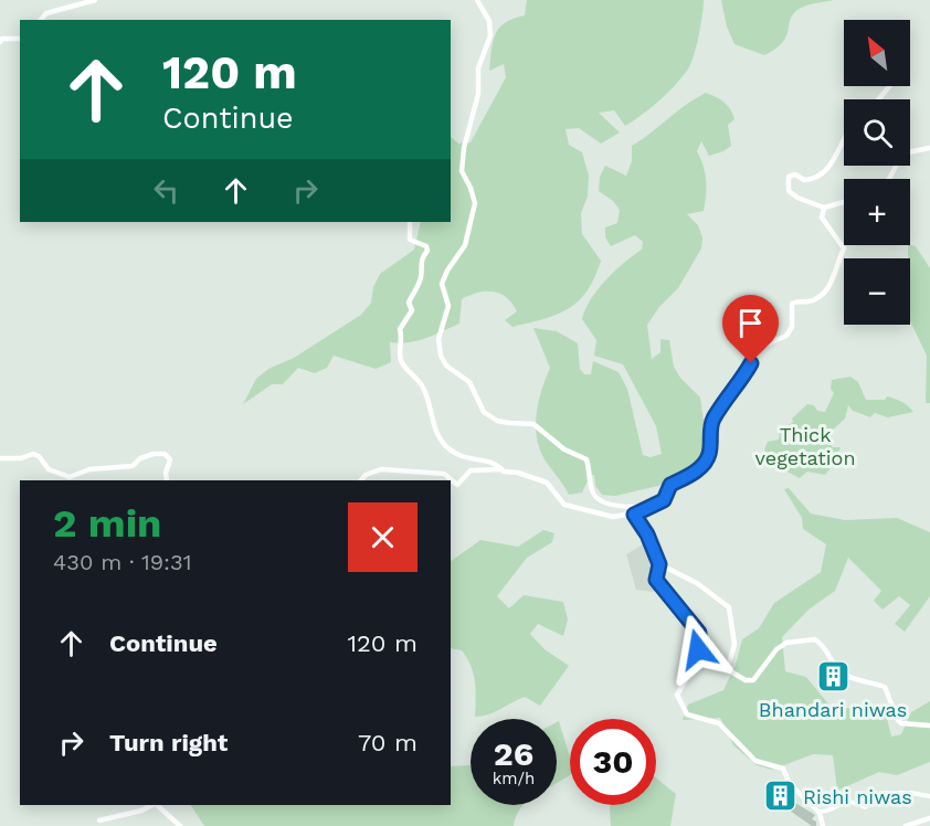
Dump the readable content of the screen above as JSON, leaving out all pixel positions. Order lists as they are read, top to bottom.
{
  "parks": ["Thick vegetation"],
  "places": {
    "building": ["Bhandari niwas", "Rishi niwas"]
  },
  "north": "top left",
  "page": {
    "map_buttons": ["+", "−"],
    "turn": ["120 m", "Continue"],
    "heading": ["2 min", "430 m · 19:31"],
    "list": [
      {
        "name": "Continue",
        "value": "120 m"
      },
      {
        "name": "Turn right",
        "value": "70 m"
      }
    ],
    "speed": "26 km/h",
    "limit": "30"
  }
}
